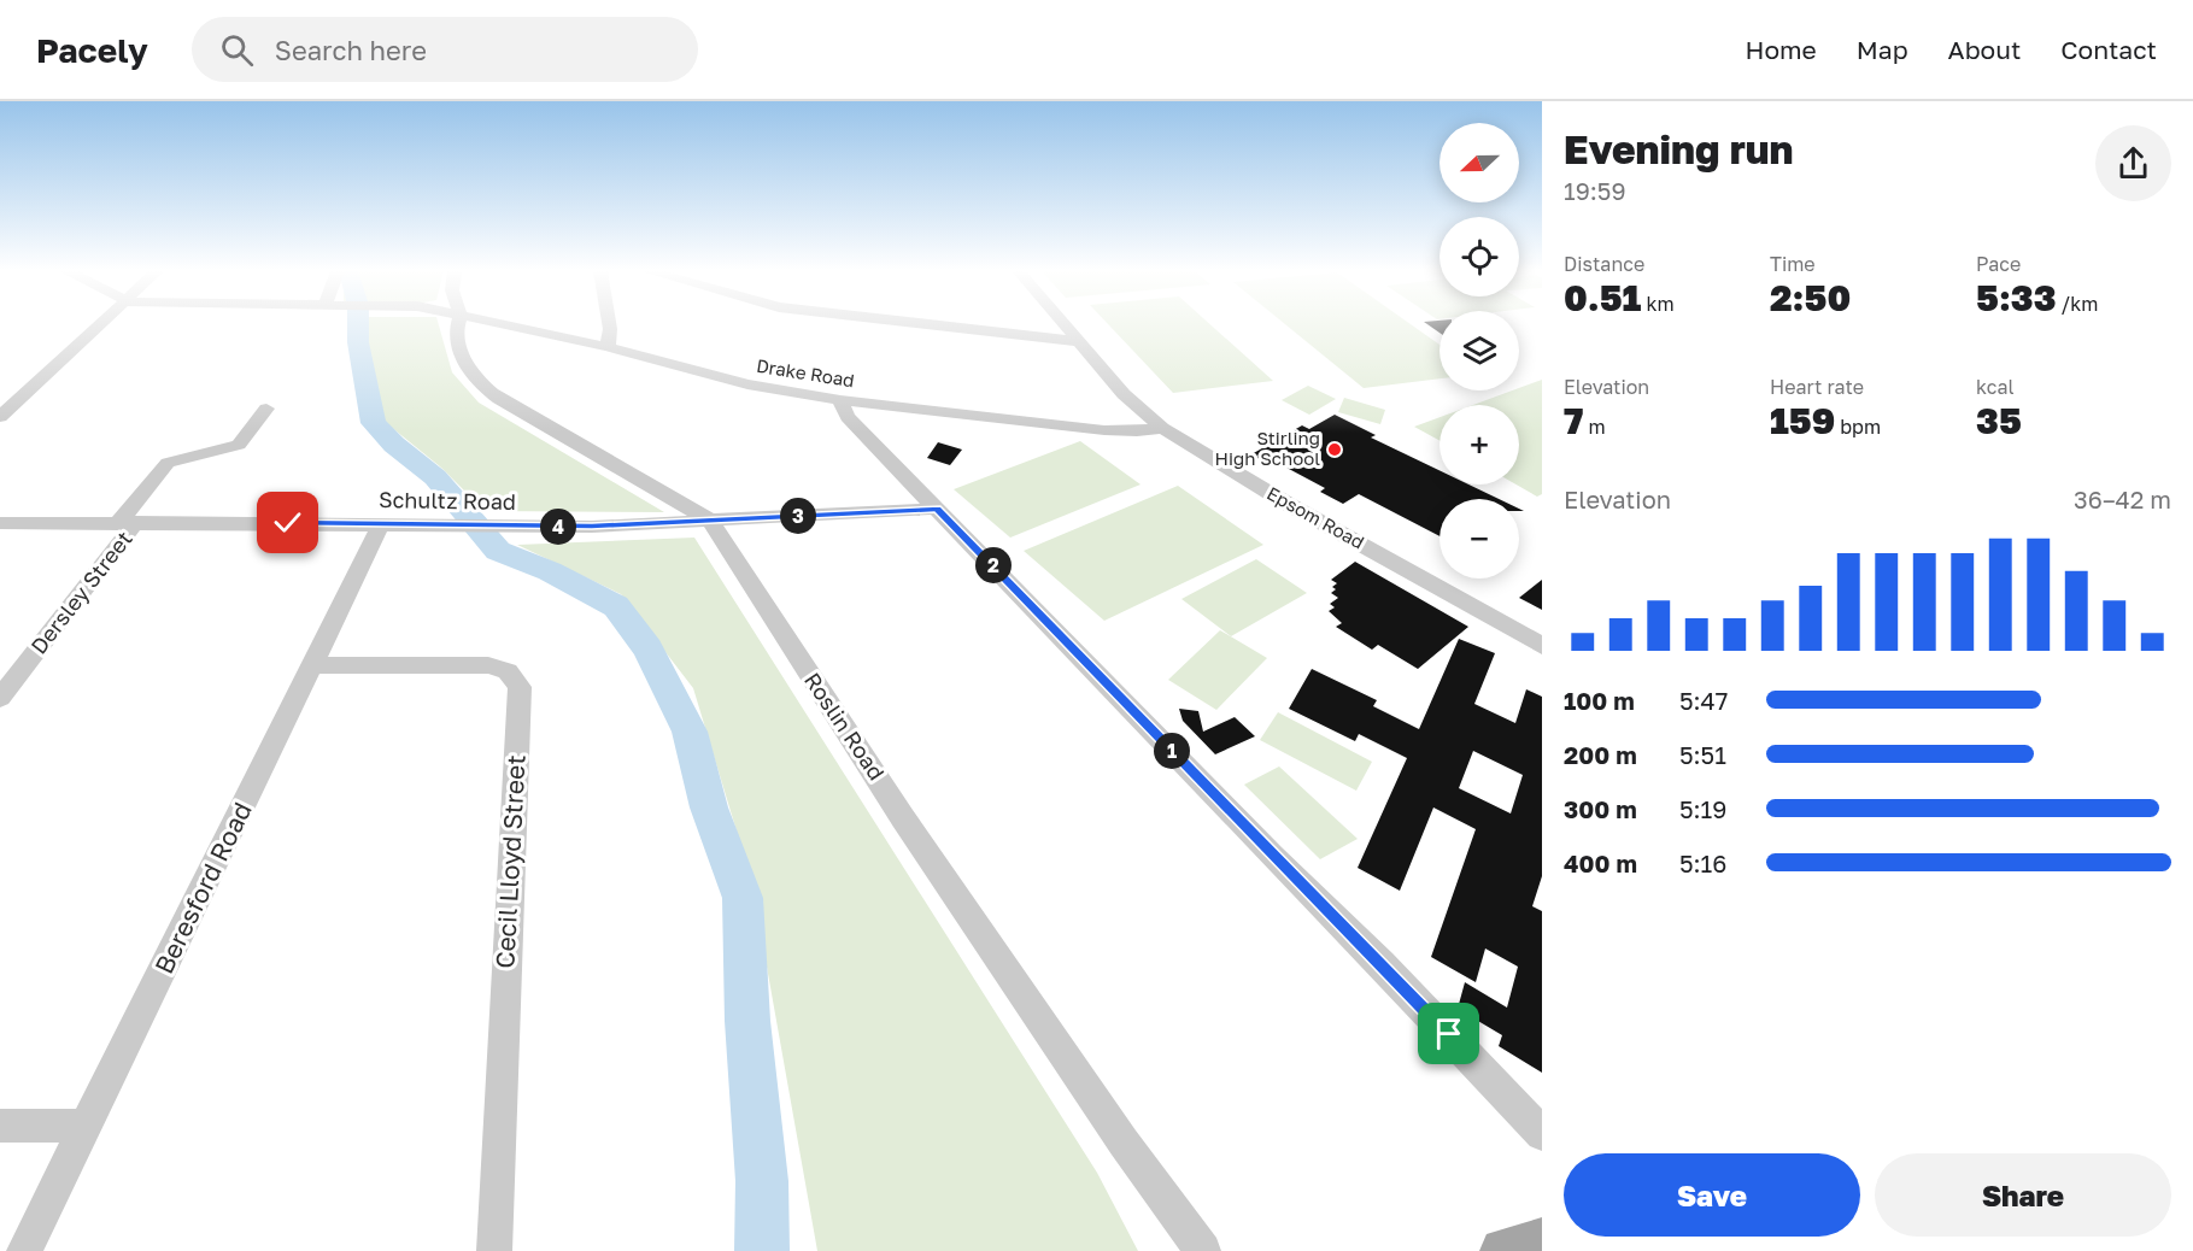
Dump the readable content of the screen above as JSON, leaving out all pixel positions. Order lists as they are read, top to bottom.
{
  "streets": {
    "street": [
      "Drake Road",
      "Schultz Road",
      "Epsom Road",
      "Dersley Street",
      "Roslin Road",
      "Cecil Lloyd Street",
      "Beresford Road"
    ]
  },
  "crossings": [
    ["Drake Road", "Epsom Road"],
    ["Schultz Road", "Dersley Street"],
    ["Schultz Road", "Roslin Road"],
    ["Schultz Road", "Beresford Road"],
    ["Cecil Lloyd Street", "Beresford Road"]
  ],
  "places": ["Stirling High School"],
  "north": "left",
  "page": {
    "header": "Pacely",
    "search": "Search here",
    "nav": [
      "Home",
      "Map",
      "About",
      "Contact"
    ],
    "heading": ["Evening run", "19:59"],
    "map_buttons": ["+", "−"],
    "stats": [
      ["Distance", "0.51 km"],
      ["Time", "2:50"],
      ["Pace", "5:33 /km"],
      ["Elevation", "7 m"],
      ["Heart rate", "159 bpm"],
      ["kcal", "35"]
    ],
    "chart": ["Elevation", "36–42 m"],
    "pins": [
      "3",
      "4",
      "2",
      "1"
    ],
    "list": [
      {
        "name": "100 m",
        "note": "5:47"
      },
      {
        "name": "200 m",
        "note": "5:51"
      },
      {
        "name": "300 m",
        "note": "5:19"
      },
      {
        "name": "400 m",
        "note": "5:16"
      }
    ],
    "buttons": ["Save", "Share"]
  }
}
